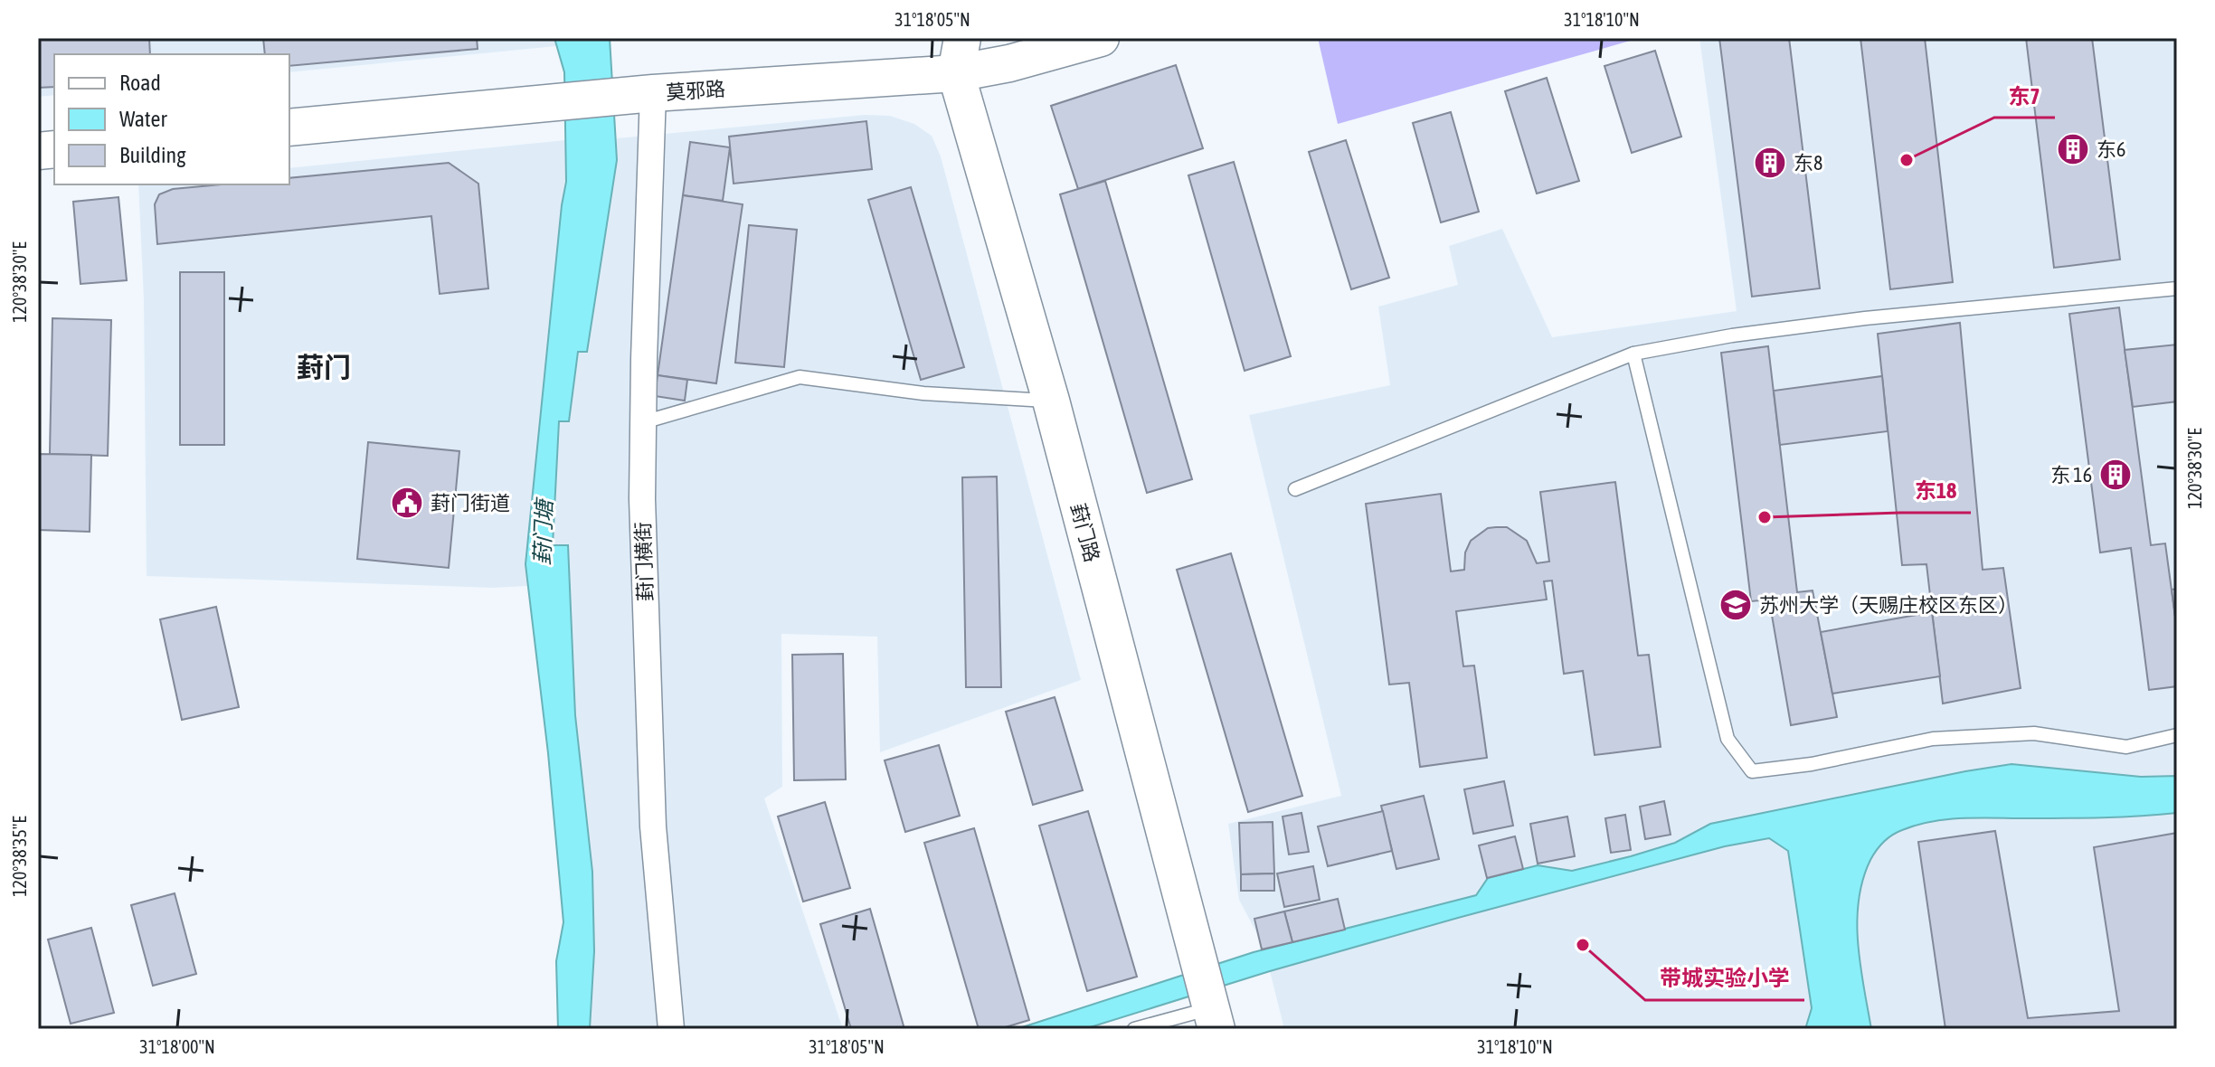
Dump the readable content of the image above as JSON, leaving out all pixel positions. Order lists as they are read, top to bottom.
{
  "streets": {
    "main road": ["莫邪路", "葑门路"],
    "street": ["葑门横街"]
  },
  "crossings": [
    ["莫邪路", "葑门路"],
    ["莫邪路", "葑门横街"]
  ],
  "districts": ["葑门"],
  "water": ["葑门塘"],
  "places": {
    "building": ["东6", "东8", "东 16"],
    "other": ["东7", "东18", "带城实验小学"],
    "public building": ["葑门街道"],
    "school or university": ["苏州大学（天赐庄校区东区）"]
  },
  "legend": ["Road", "Water", "Building"],
  "coordinates": [
    "31°18'05\"N",
    "31°18'10\"N",
    "120°38'30\"E",
    "120°38'35\"E",
    "31°18'00\"N"
  ]
}
